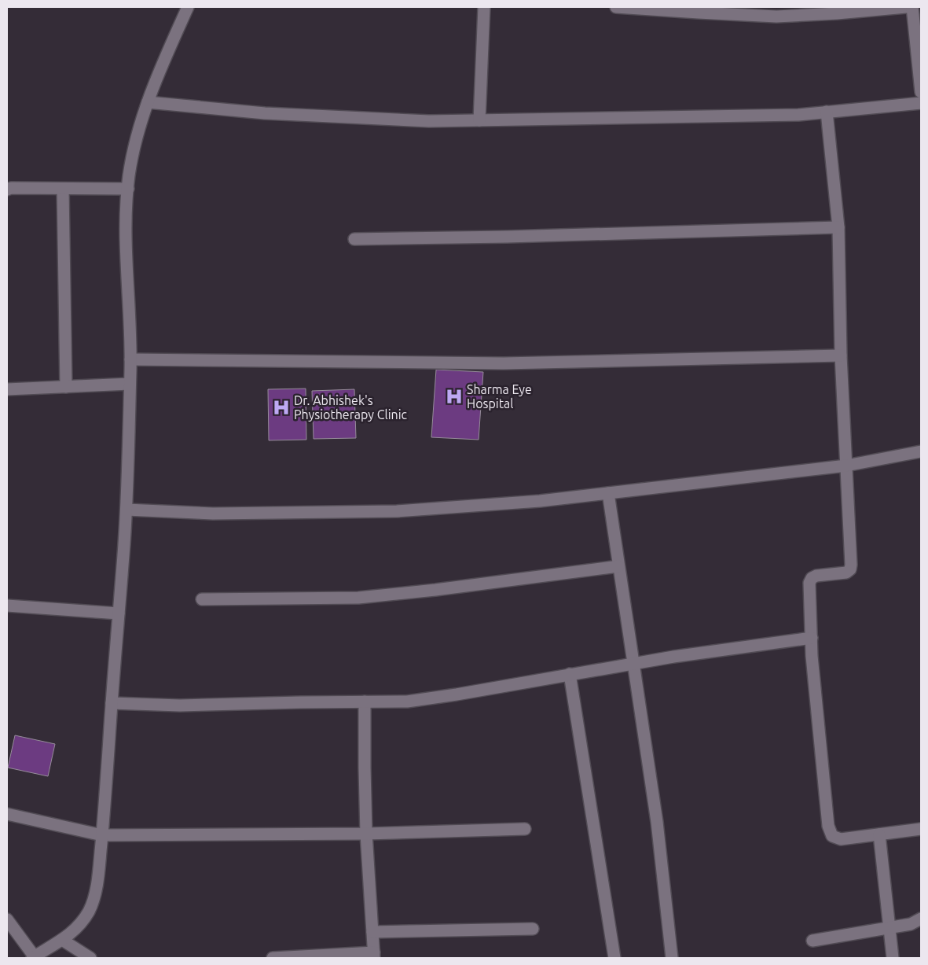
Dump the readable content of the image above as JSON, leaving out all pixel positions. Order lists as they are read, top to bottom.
{
  "places": {
    "hospital": ["Sharma Eye Hospital", "Dr. Abhishek's Physiotherapy Clinic"]
  }
}
